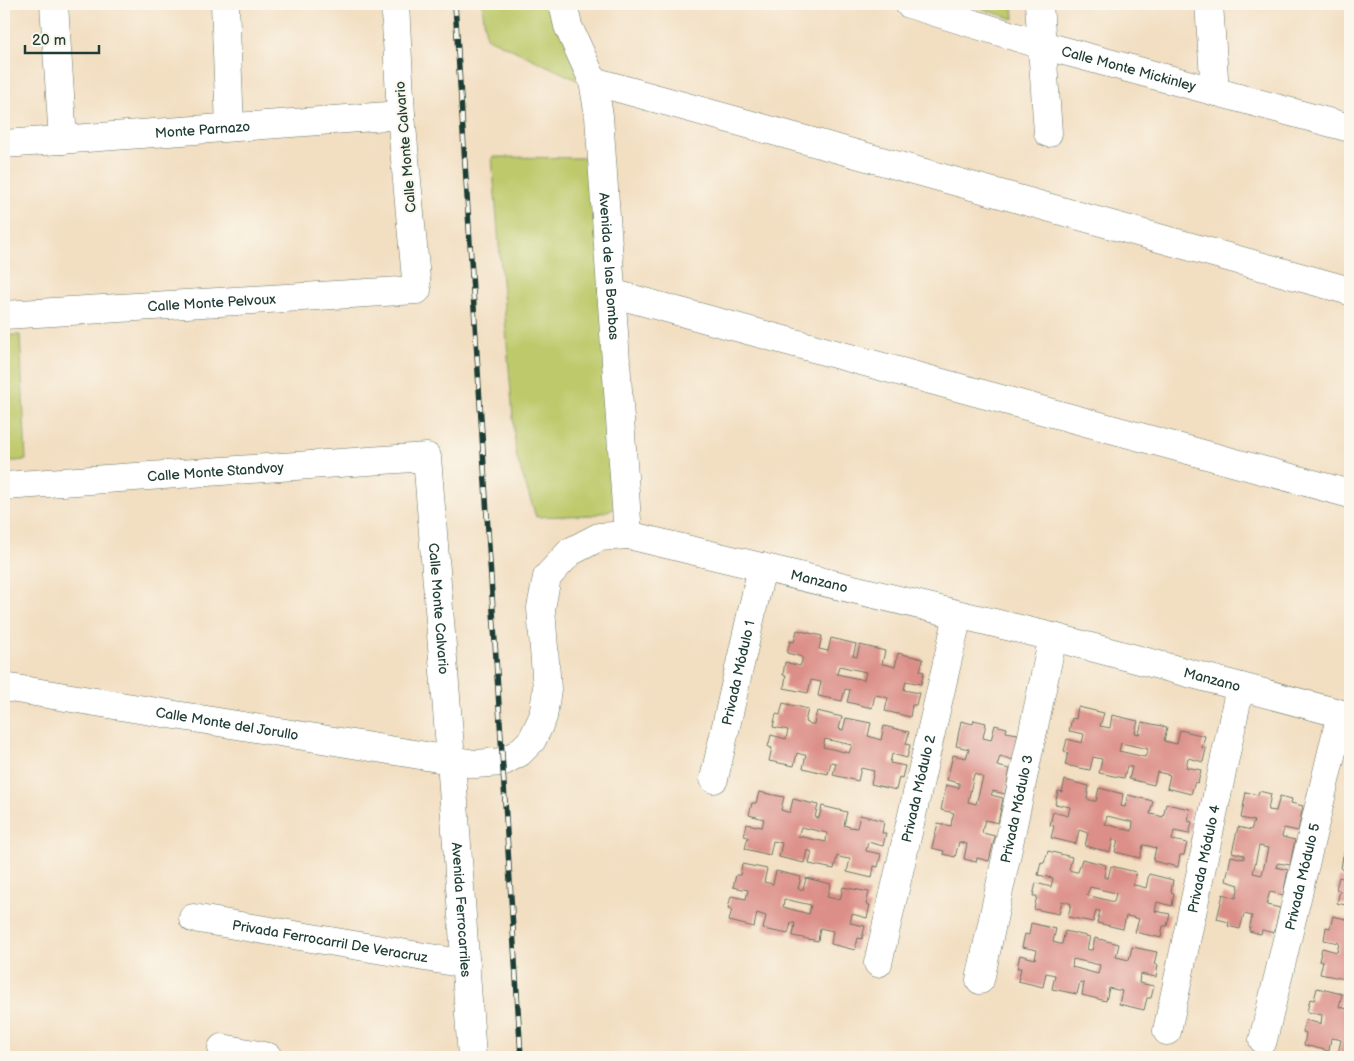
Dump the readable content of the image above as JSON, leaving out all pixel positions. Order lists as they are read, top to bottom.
{
  "streets": {
    "street": [
      "Calle Monte Mickinley",
      "Monte Parnazo",
      "Calle Monte Calvario",
      "Avenida de las Bombas",
      "Calle Monte Pelvoux",
      "Calle Monte Standvoy",
      "Manzano",
      "Privada Módulo 1",
      "Calle Monte del Jorullo",
      "Privada Módulo 2",
      "Privada Módulo 3",
      "Privada Módulo 4",
      "Privada Módulo 5",
      "Avenida Ferrocarriles",
      "Privada Ferrocarril De Veracruz"
    ]
  },
  "crossings": [
    ["Monte Parnazo", "Calle Monte Calvario"],
    ["Calle Monte Calvario", "Calle Monte Pelvoux"],
    ["Calle Monte Calvario", "Calle Monte Standvoy"],
    ["Calle Monte Calvario", "Manzano"],
    ["Calle Monte Calvario", "Calle Monte del Jorullo"],
    ["Calle Monte Calvario", "Avenida Ferrocarriles"],
    ["Avenida de las Bombas", "Manzano"],
    ["Manzano", "Privada Módulo 1"],
    ["Manzano", "Calle Monte del Jorullo"],
    ["Manzano", "Privada Módulo 2"],
    ["Manzano", "Privada Módulo 3"],
    ["Manzano", "Privada Módulo 4"],
    ["Manzano", "Privada Módulo 5"],
    ["Manzano", "Avenida Ferrocarriles"],
    ["Calle Monte del Jorullo", "Avenida Ferrocarriles"],
    ["Avenida Ferrocarriles", "Privada Ferrocarril De Veracruz"]
  ],
  "scale_bar": "20 m"
}
